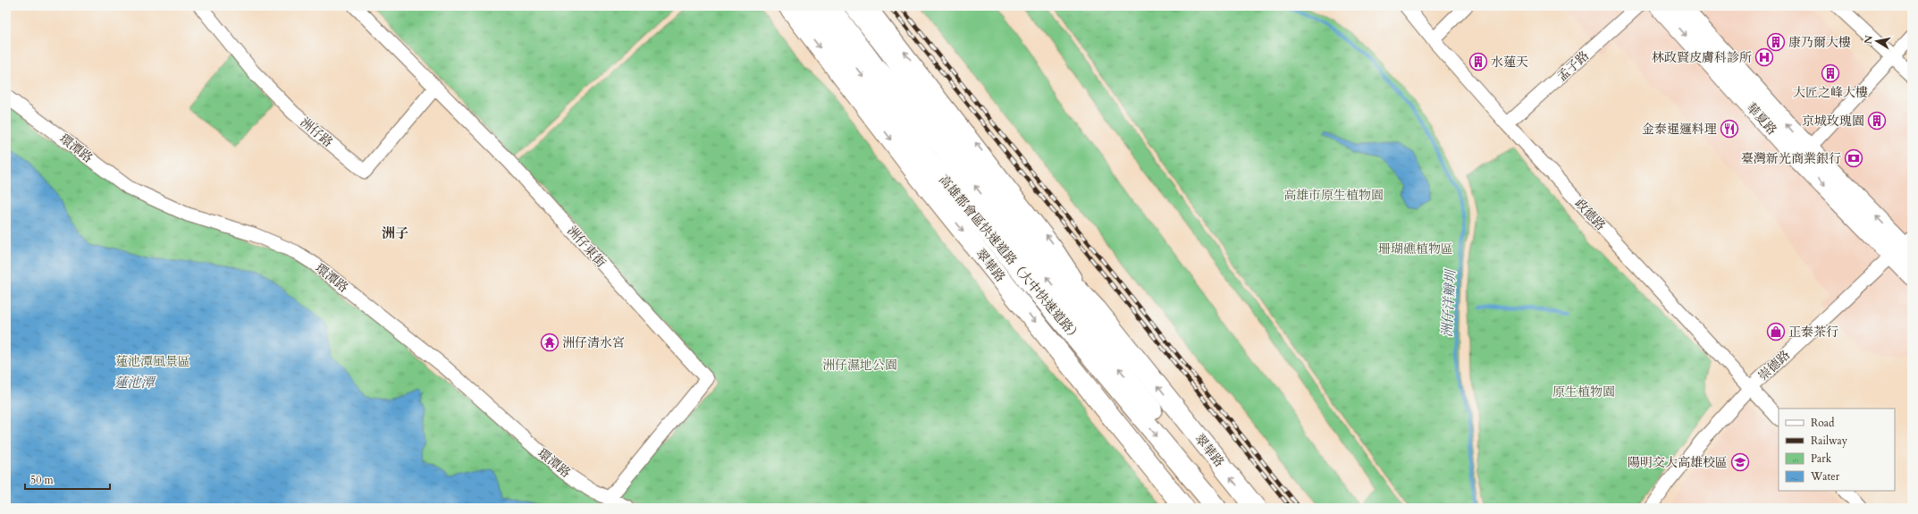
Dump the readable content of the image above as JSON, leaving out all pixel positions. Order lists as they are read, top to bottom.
{
  "streets": {
    "main road": ["華夏路", "高雄都會區快速道路（大中快速道路）", "翠華路"],
    "street": [
      "孟子路",
      "洲仔路",
      "環潭路",
      "政德路",
      "洲仔東街",
      "崇德路"
    ]
  },
  "crossings": [
    ["孟子路", "政德路"],
    ["華夏路", "崇德路"],
    ["洲仔路", "洲仔東街"],
    ["環潭路", "洲仔東街"],
    ["政德路", "崇德路"],
    ["高雄都會區快速道路（大中快速道路）", "翠華路"]
  ],
  "districts": ["洲子"],
  "water": ["洲仔洋瓣圳", "蓮池潭"],
  "parks": [
    "高雄市原生植物園",
    "珊瑚礁植物區",
    "蓮池潭風景區",
    "洲仔濕地公園",
    "原生植物園"
  ],
  "places": {
    "building": [
      "康乃爾大樓",
      "水蓮天",
      "大匠之峰大樓",
      "京城玫瑰園"
    ],
    "hospital": ["林政賢皮膚科診所"],
    "restaurant": ["金泰暹邏料理"],
    "bank": ["臺灣新光商業銀行"],
    "shop": ["正泰茶行"],
    "temple": ["洲仔清水宮"],
    "school or university": ["陽明交大高雄校區"]
  },
  "legend": [
    "Road",
    "Railway",
    "Park",
    "Water"
  ],
  "scale_bar": "50 m",
  "north": "left"
}
